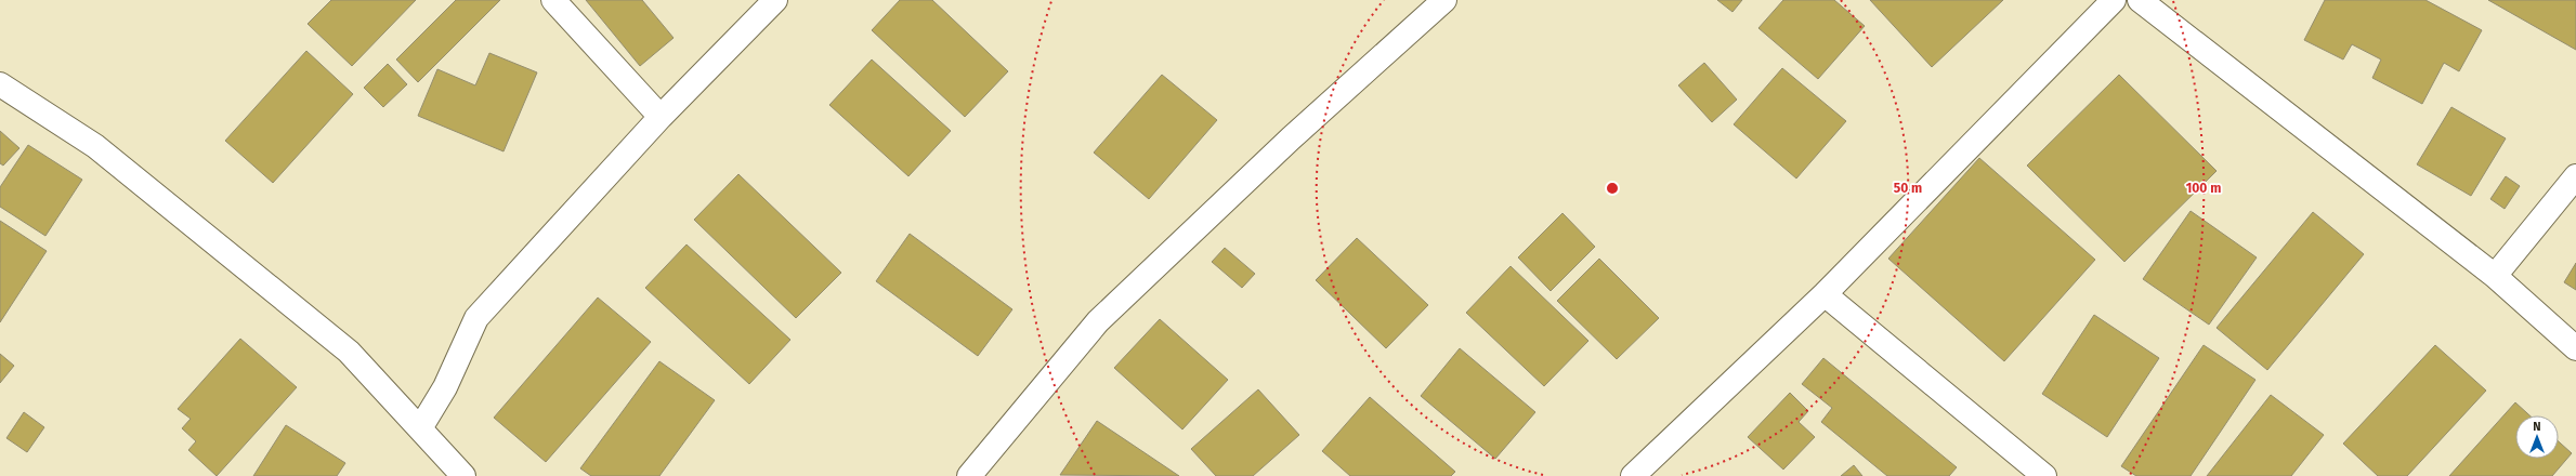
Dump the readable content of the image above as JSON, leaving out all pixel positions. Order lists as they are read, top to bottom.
{
  "north": "top",
  "rings": ["50 m", "100 m"]
}
